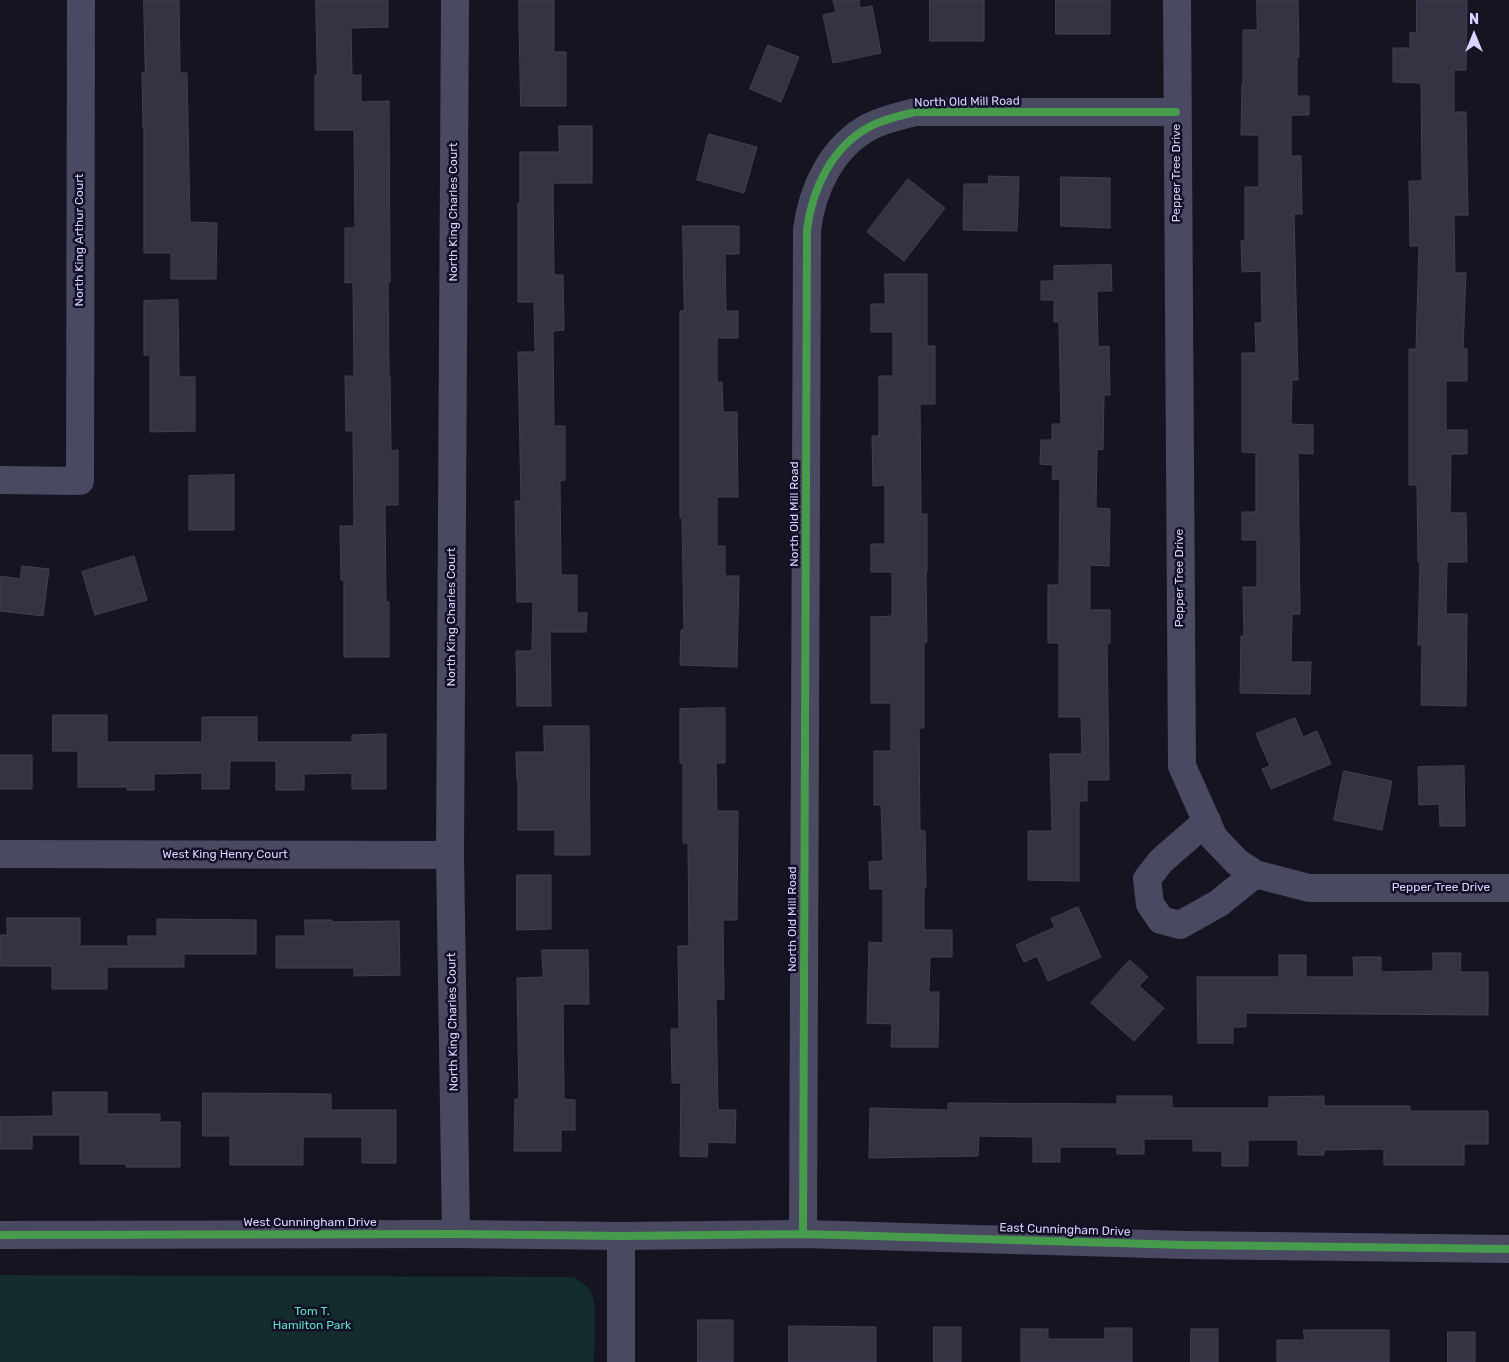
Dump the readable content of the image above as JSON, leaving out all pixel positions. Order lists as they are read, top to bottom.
{
  "streets": {
    "street": [
      "North Old Mill Road",
      "Pepper Tree Drive",
      "North King Charles Court",
      "North King Arthur Court",
      "West King Henry Court",
      "West Cunningham Drive",
      "East Cunningham Drive"
    ]
  },
  "crossings": [
    ["North Old Mill Road", "Pepper Tree Drive"],
    ["North Old Mill Road", "East Cunningham Drive"],
    ["North King Charles Court", "West King Henry Court"],
    ["North King Charles Court", "West Cunningham Drive"],
    ["West Cunningham Drive", "East Cunningham Drive"]
  ],
  "parks": ["Tom T. Hamilton Park"],
  "north": "top"
}
